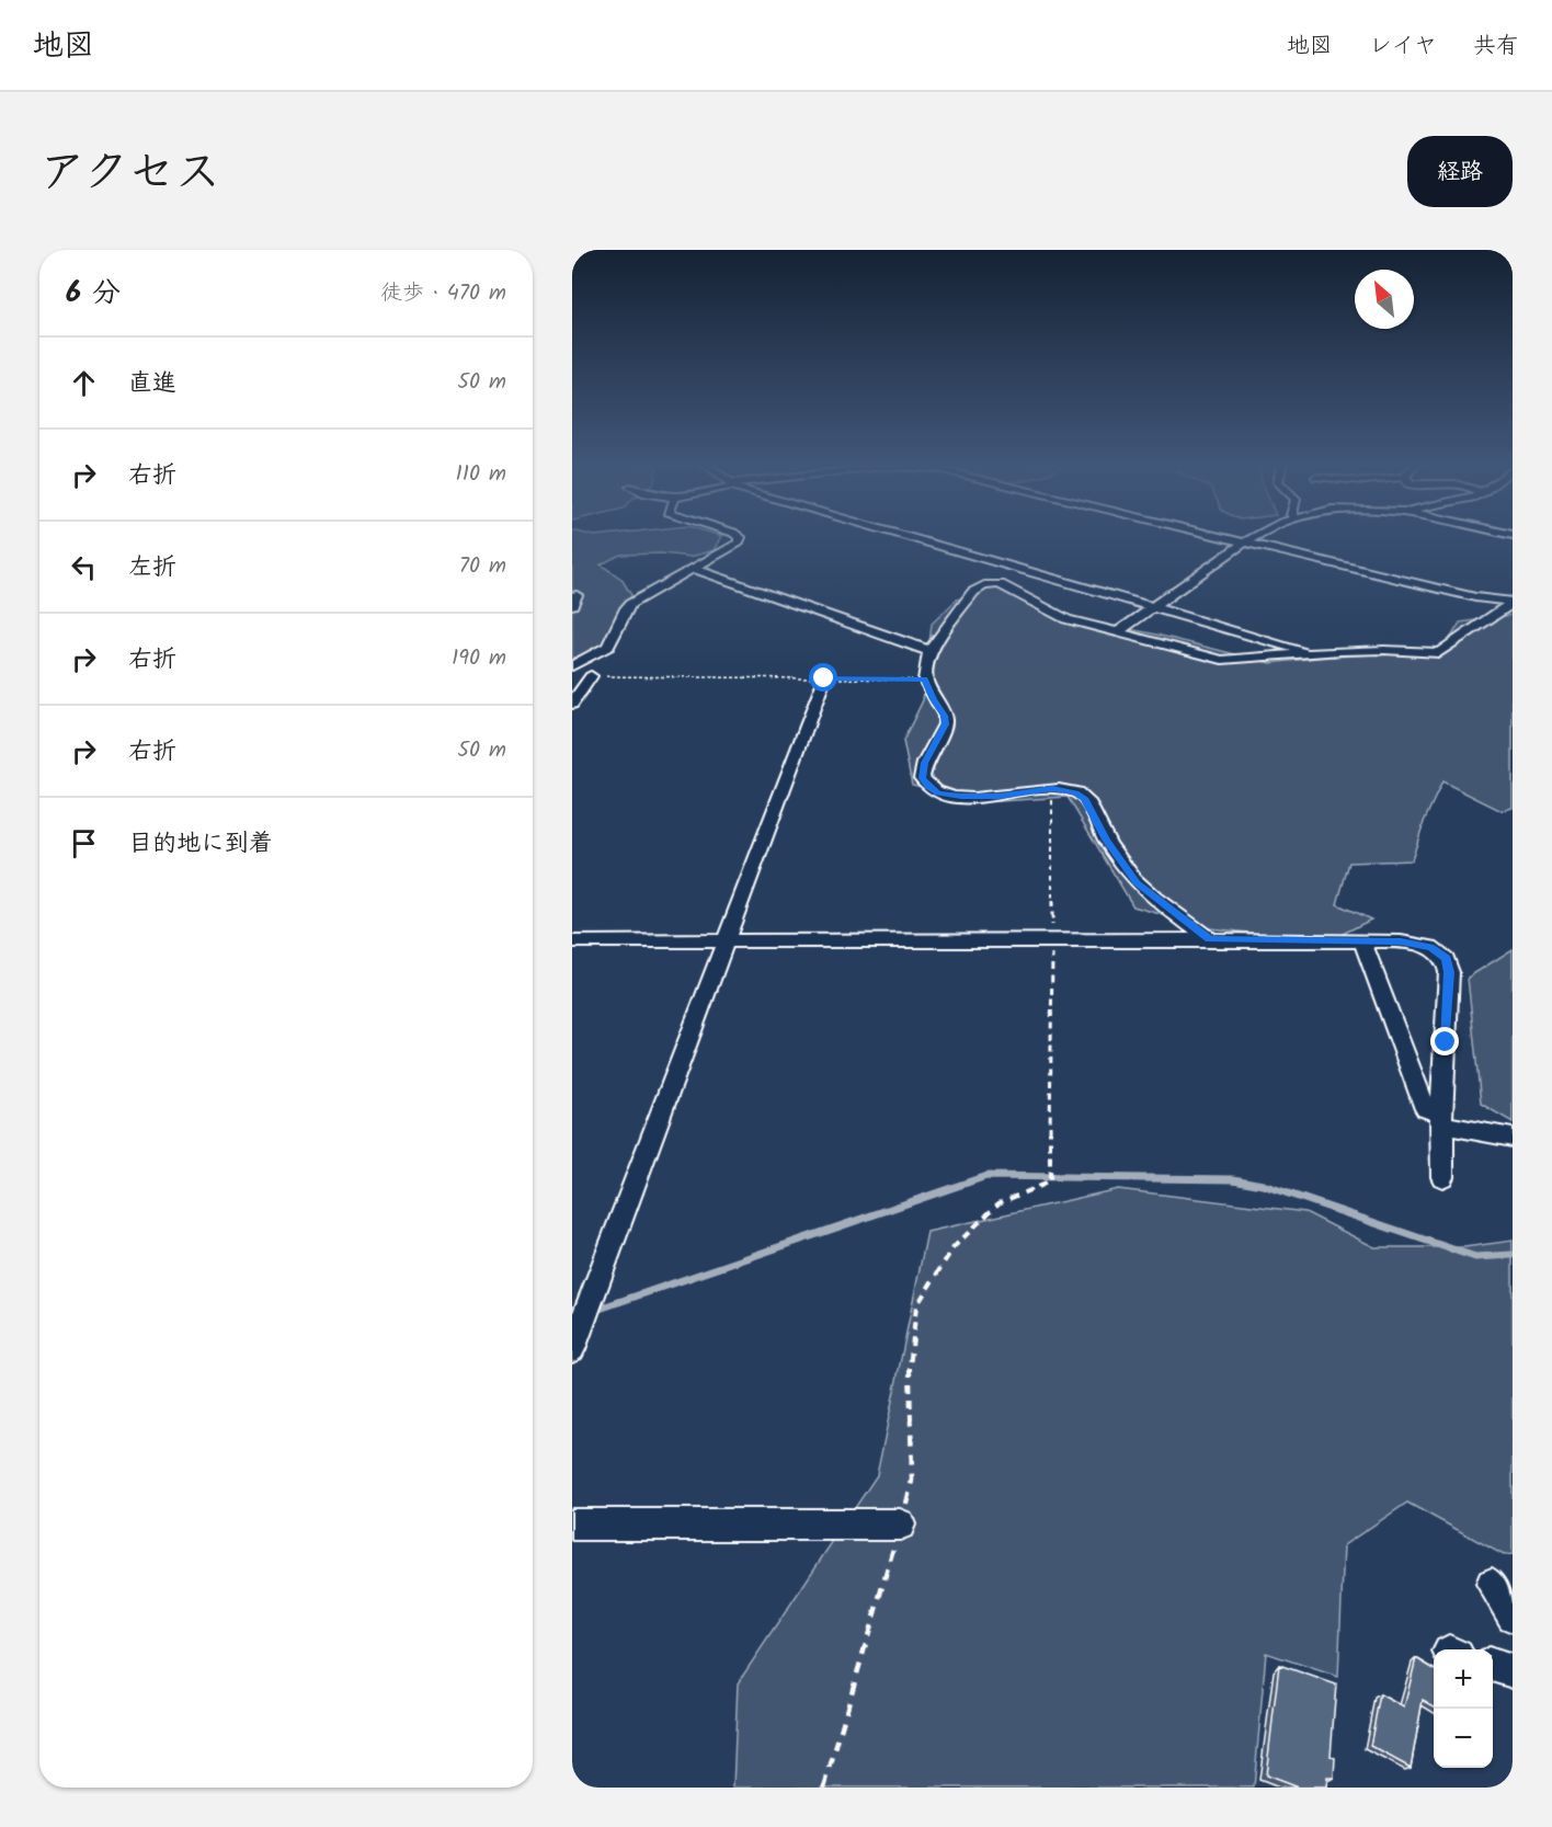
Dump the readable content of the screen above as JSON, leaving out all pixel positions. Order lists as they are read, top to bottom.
{
  "north": "top left",
  "page": {
    "header": "地図",
    "nav": ["地図", "レイヤ", "共有"],
    "title": "アクセス",
    "buttons": "経路",
    "heading": ["6 分", "徒歩 · 470 m"],
    "list": [
      ["直進", "50 m"],
      ["右折", "110 m"],
      ["左折", "70 m"],
      ["右折", "190 m"],
      ["右折", "50 m"],
      "目的地に到着"
    ],
    "map_buttons": ["+", "−"]
  }
}
